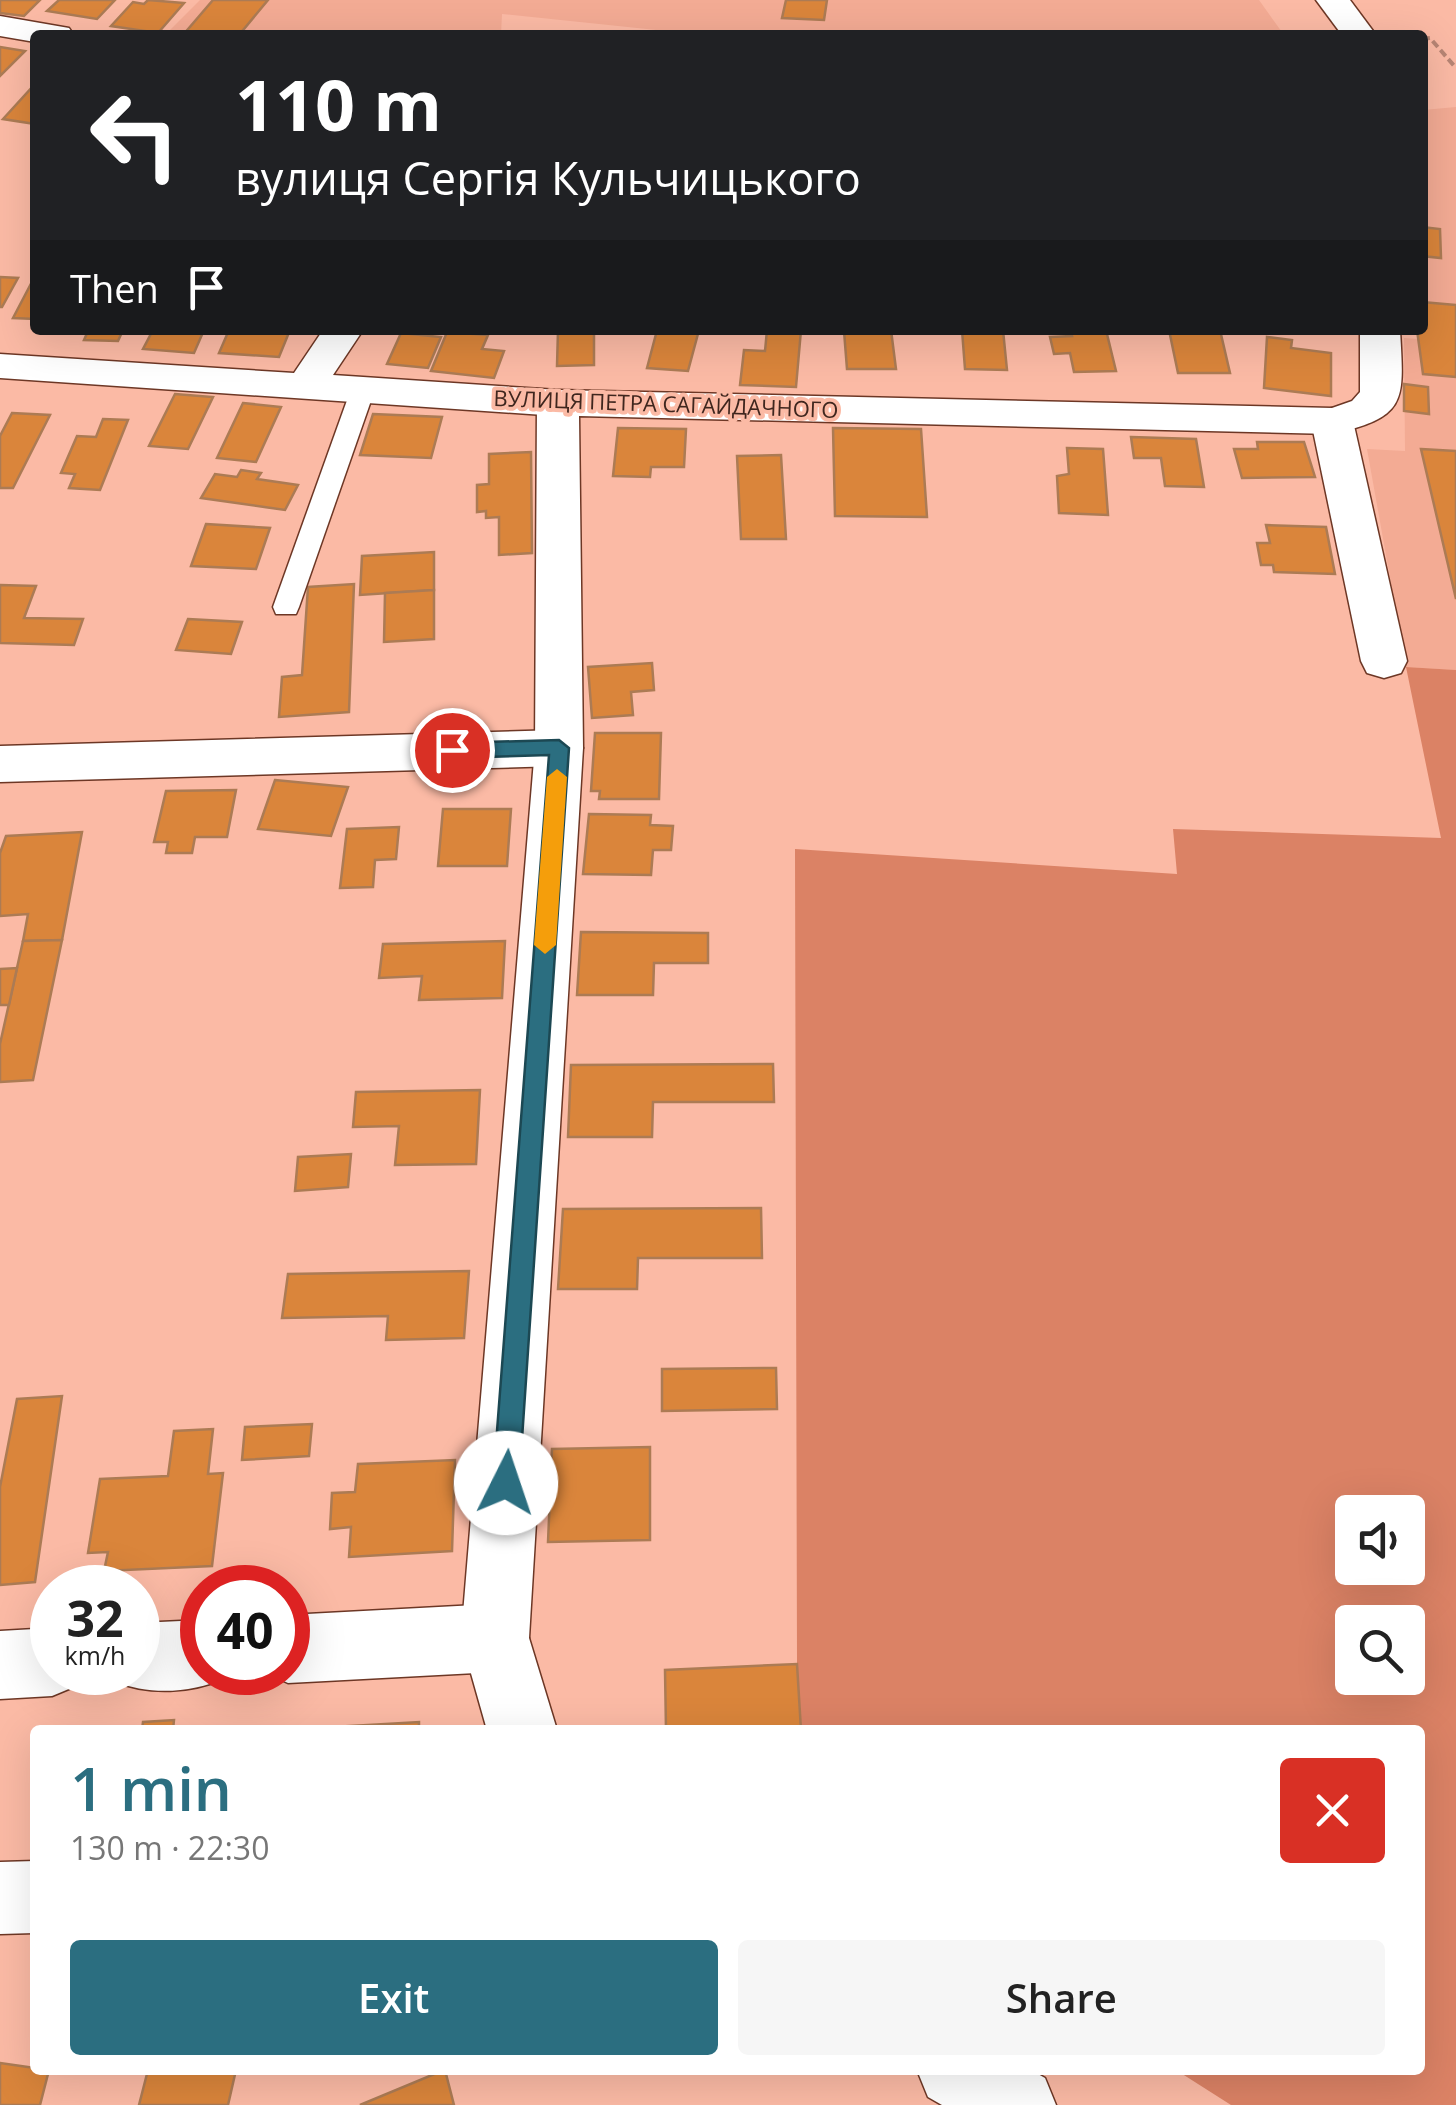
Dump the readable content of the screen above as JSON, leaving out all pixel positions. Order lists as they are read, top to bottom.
{
  "streets": {
    "street": ["ВУЛИЦЯ ПЕТРА САГАЙДАЧНОГО"]
  },
  "page": {
    "turn": ["110 m", "вулиця Сергія Кульчицького"],
    "then": "Then",
    "speed": "32 km/h",
    "limit": "40",
    "heading": ["1 min", "130 m · 22:30"],
    "buttons": ["Exit", "Share"]
  }
}
